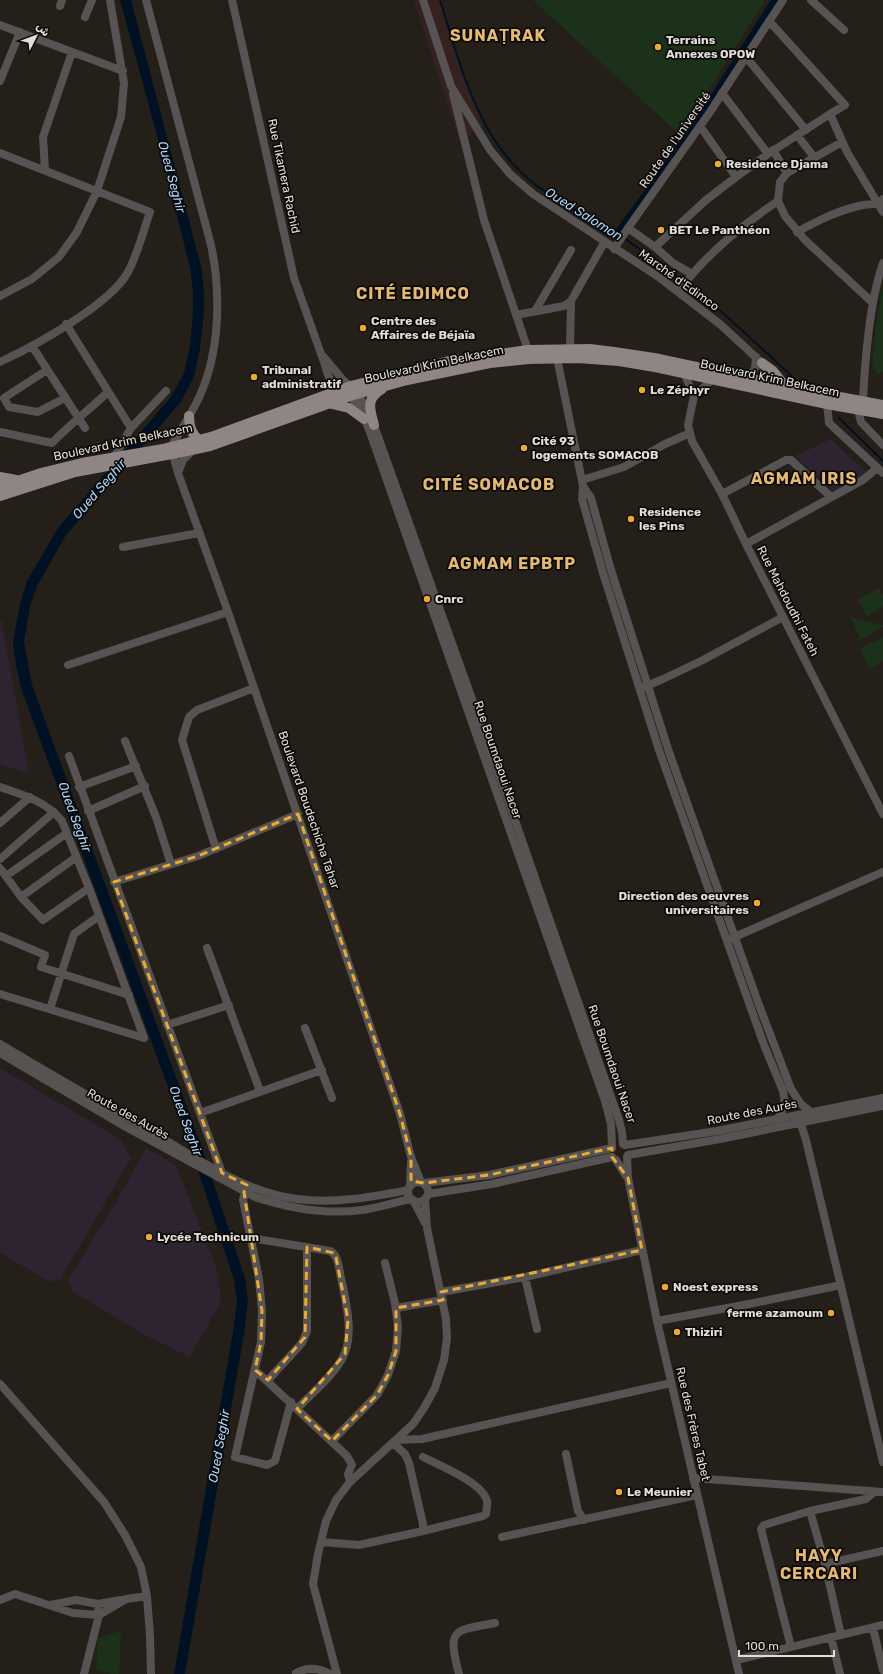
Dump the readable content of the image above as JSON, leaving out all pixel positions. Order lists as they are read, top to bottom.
{
  "streets": {
    "main road": ["Boulevard Krim Belkacem"],
    "street": [
      "Route de l'université",
      "Rue Tikamera Rachid",
      "Marché d'Edimco",
      "Rue Mahdoudhi Fateh",
      "Rue Boumdaoui Nacer",
      "Boulevard Boudechicha Tahar",
      "Route des Aurès",
      "Rue des Frères Tabet"
    ]
  },
  "crossings": [
    ["Route de l'université", "Marché d'Edimco"],
    ["Rue Tikamera Rachid", "Boulevard Krim Belkacem"],
    ["Rue Tikamera Rachid", "Rue Boumdaoui Nacer"],
    ["Boulevard Krim Belkacem", "Rue Boumdaoui Nacer"],
    ["Boulevard Krim Belkacem", "Boulevard Boudechicha Tahar"],
    ["Rue Boumdaoui Nacer", "Route des Aurès"],
    ["Rue Boumdaoui Nacer", "Rue des Frères Tabet"],
    ["Boulevard Boudechicha Tahar", "Route des Aurès"],
    ["Route des Aurès", "Rue des Frères Tabet"]
  ],
  "districts": [
    "SUNAṬRAK",
    "CITÉ EDIMCO",
    "AGMAM IRIS",
    "CITÉ SOMACOB",
    "AGMAM EPBTP",
    "HAYY CERCARI"
  ],
  "water": ["Oued Seghir", "Oued Salomon"],
  "places": [
    "Terrains Annexes OPOW",
    "Residence Djama",
    "BET Le Panthéon",
    "Centre des Affaires de Béjaïa",
    "Tribunal administratif",
    "Le Zéphyr",
    "Cité 93 logements SOMACOB",
    "Residence les Pins",
    "Cnrc",
    "Direction des oeuvres universitaires",
    "Lycée Technicum",
    "Noest express",
    "ferme azamoum",
    "Thiziri",
    "Le Meunier"
  ],
  "scale_bar": "100 m",
  "north": "top right"
}
